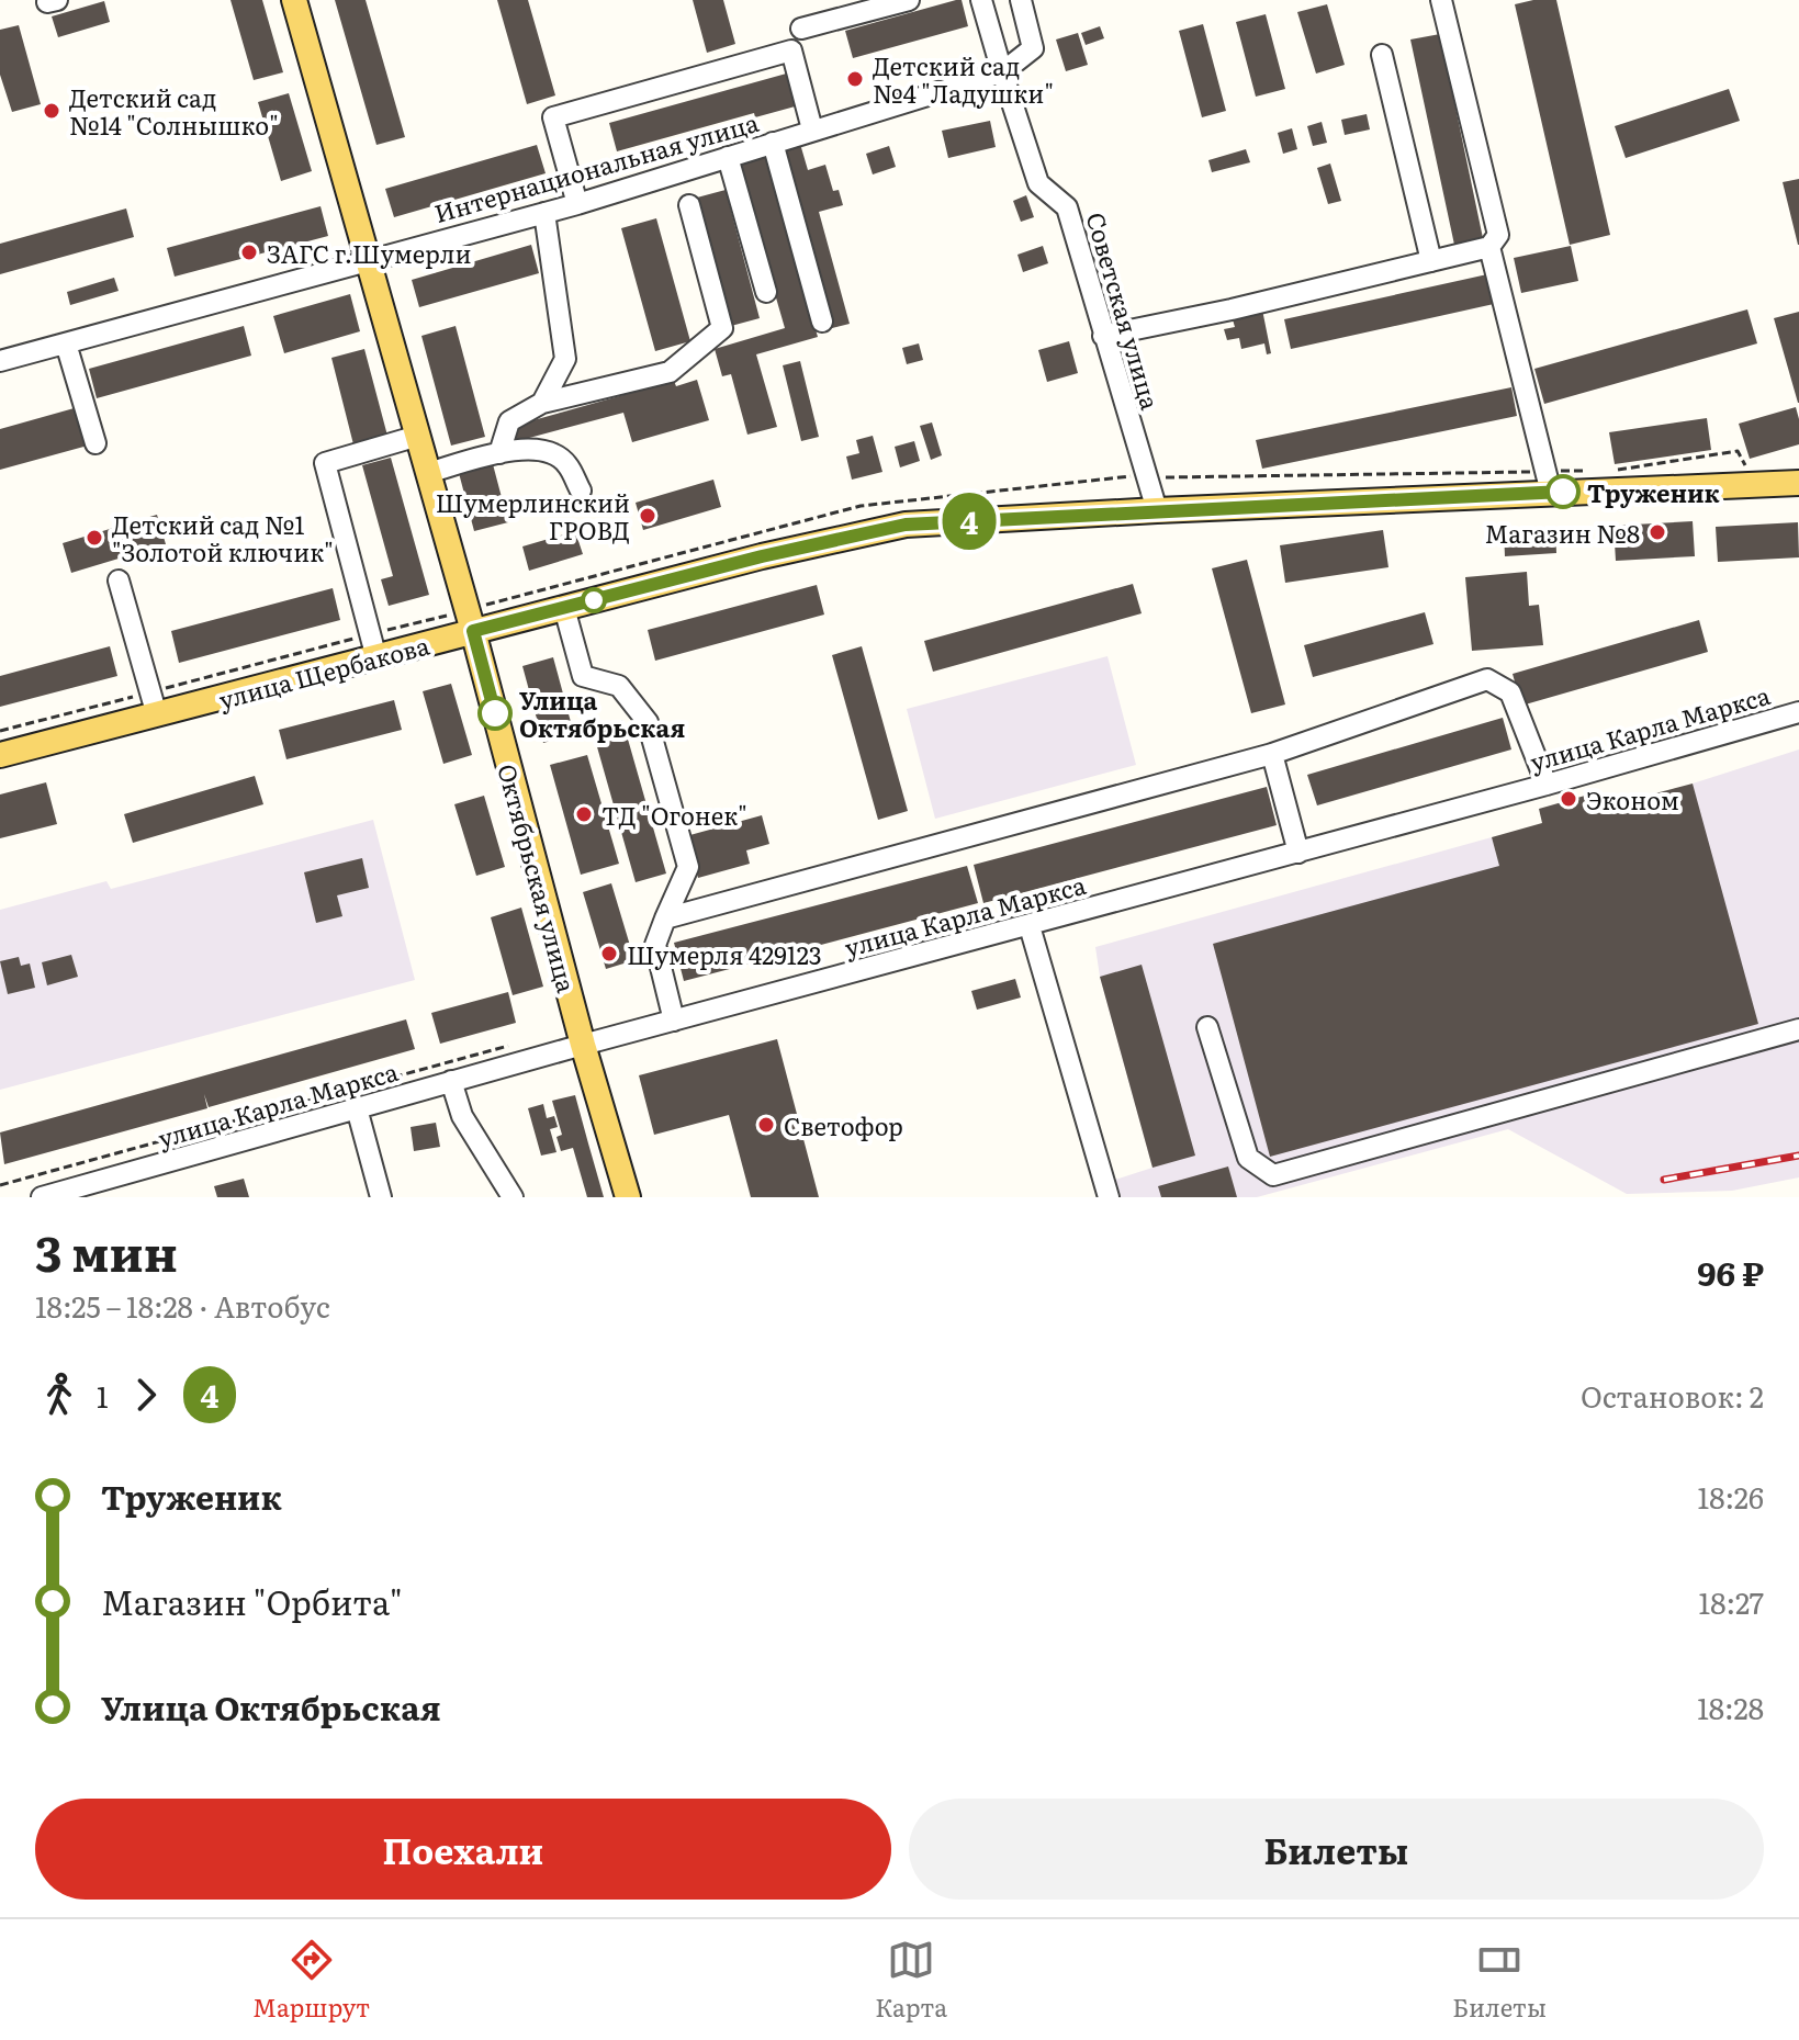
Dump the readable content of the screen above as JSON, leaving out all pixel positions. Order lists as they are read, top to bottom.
{
  "streets": {
    "main road": ["улица Щербакова", "Октябрьская улица"],
    "street": ["Интернациональная улица", "Советская улица", "улица Карла Маркса"]
  },
  "crossings": [
    ["Интернациональная улица", "Советская улица"],
    ["Интернациональная улица", "Октябрьская улица"],
    ["Советская улица", "улица Щербакова"],
    ["улица Щербакова", "Октябрьская улица"],
    ["улица Карла Маркса", "Октябрьская улица"]
  ],
  "places": [
    "Детский сад №4 \"Ладушки\"",
    "Детский сад №14 \"Солнышко\"",
    "ЗАГС г.Шумерли",
    "Труженик",
    "Шумерлинский ГРОВД",
    "Магазин №8",
    "Детский сад №1 \"Золотой ключик\"",
    "Улица Октябрьская",
    "Эконом",
    "ТД \"Огонек\"",
    "Шумерля 429123",
    "Светофор"
  ],
  "lines": ["bus line 4"],
  "page": {
    "on_map": "4",
    "heading": ["3 мин", "18:25 – 18:28 · Автобус", "96 ₽"],
    "legs": ["1", "4", "Остановок: 2"],
    "list": [
      {
        "name": "Труженик",
        "value": "18:26"
      },
      {
        "name": "Магазин \"Орбита\"",
        "value": "18:27"
      },
      {
        "name": "Улица Октябрьская",
        "value": "18:28"
      }
    ],
    "buttons": ["Поехали", "Билеты"],
    "tabs": ["Маршрут", "Карта", "Билеты"]
  }
}
